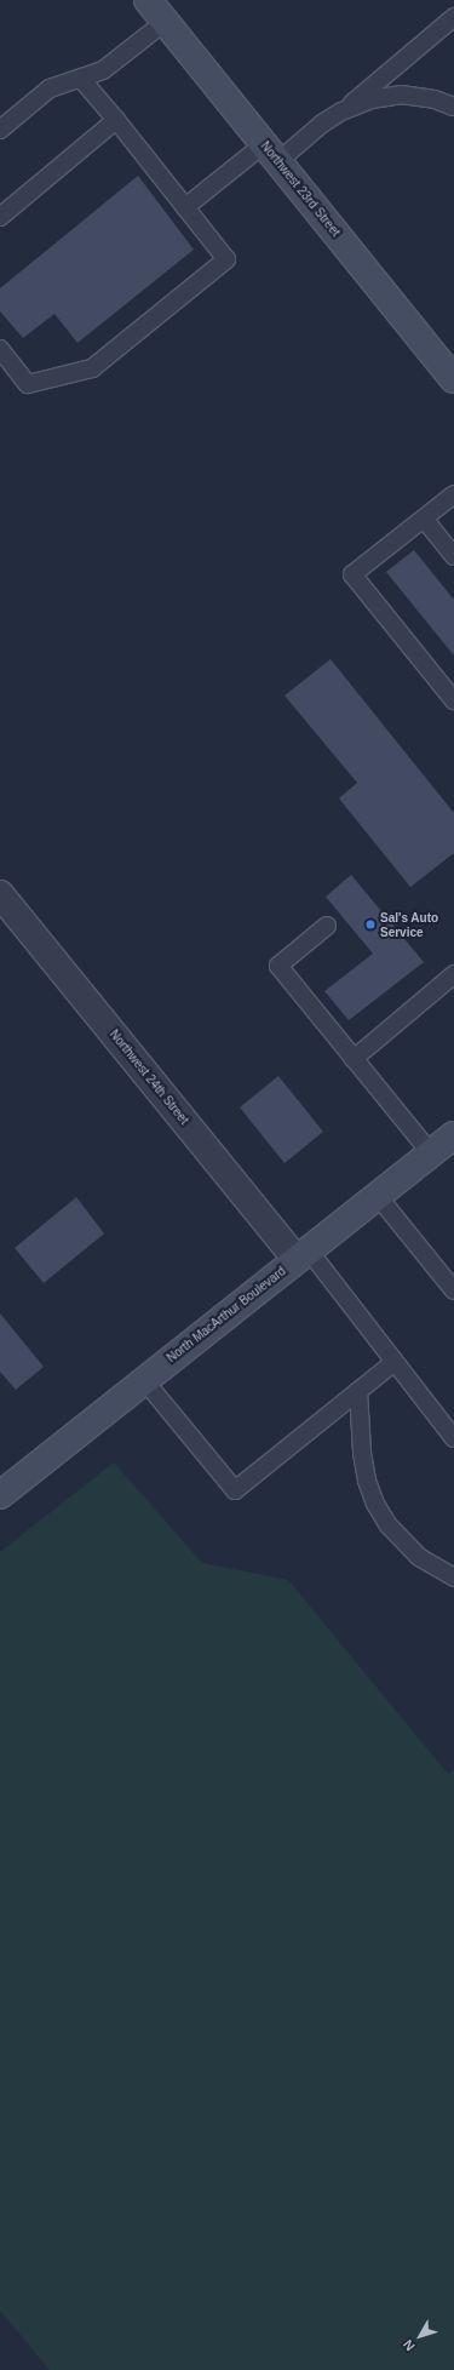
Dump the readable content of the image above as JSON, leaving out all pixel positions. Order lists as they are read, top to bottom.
{
  "streets": {
    "main road": ["Northwest 23rd Street", "North MacArthur Boulevard"],
    "street": ["Northwest 24th Street"]
  },
  "crossings": [
    ["Northwest 24th Street", "North MacArthur Boulevard"]
  ],
  "places": ["Sal's Auto Service"],
  "north": "bottom left"
}
